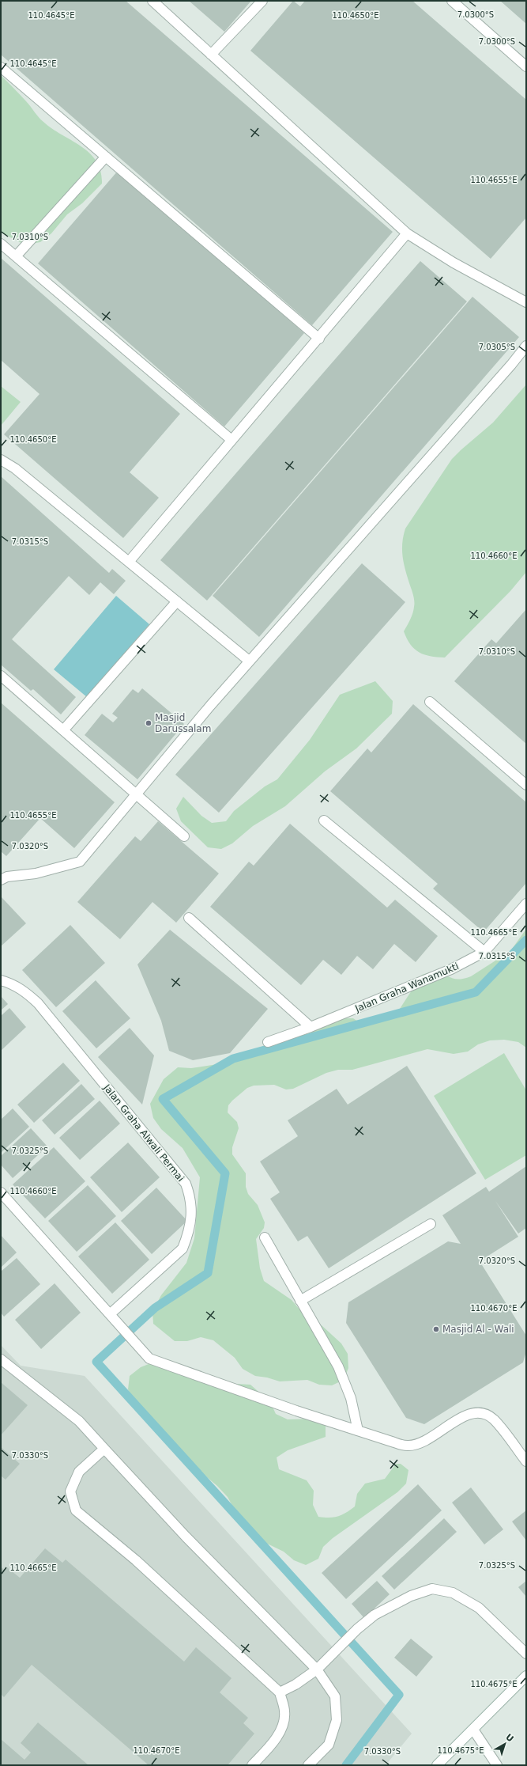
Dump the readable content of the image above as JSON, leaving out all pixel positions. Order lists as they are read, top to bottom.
{
  "streets": {
    "street": ["Jalan Graha Wanamukti", "Jalan Graha Alwali Permai"]
  },
  "places": ["Masjid Darussalam", "Masjid Al - Wali"],
  "north": "top right",
  "coordinates": [
    "7.0300°S",
    "110.4645°E",
    "110.4650°E",
    "110.4655°E",
    "7.0310°S",
    "7.0305°S",
    "7.0315°S",
    "110.4660°E",
    "7.0320°S",
    "110.4665°E",
    "7.0325°S",
    "110.4670°E",
    "7.0330°S",
    "110.4675°E"
  ]
}
